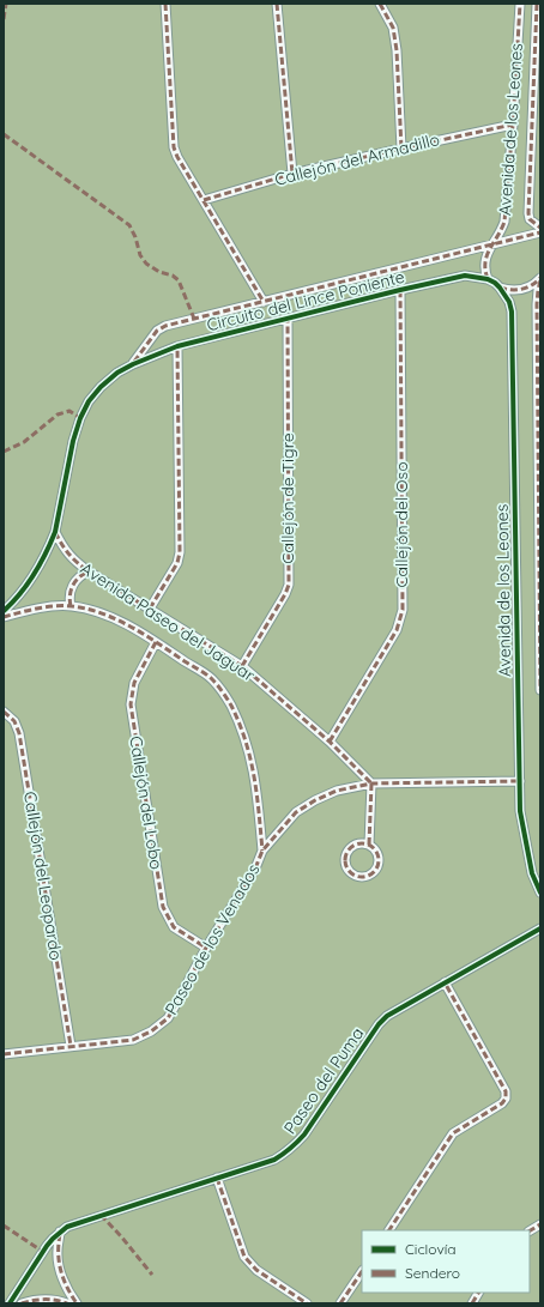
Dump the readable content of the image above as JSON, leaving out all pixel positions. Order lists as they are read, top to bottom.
{
  "streets": {
    "street": [
      "Avenida de los Leones",
      "Callejón del Armadillo",
      "Circuito del Lince Poniente",
      "Callejón de Tigre",
      "Callejón del Oso",
      "Avenida Paseo del Jaguar",
      "Callejón del Lobo",
      "Callejón del Leopardo",
      "Paseo de los Venados",
      "Paseo del Puma"
    ]
  },
  "crossings": [
    ["Avenida de los Leones", "Callejón del Armadillo"],
    ["Avenida de los Leones", "Circuito del Lince Poniente"],
    ["Avenida de los Leones", "Paseo de los Venados"],
    ["Circuito del Lince Poniente", "Callejón de Tigre"],
    ["Circuito del Lince Poniente", "Callejón del Oso"],
    ["Callejón de Tigre", "Avenida Paseo del Jaguar"],
    ["Callejón del Oso", "Avenida Paseo del Jaguar"],
    ["Avenida Paseo del Jaguar", "Callejón del Lobo"],
    ["Avenida Paseo del Jaguar", "Paseo de los Venados"],
    ["Callejón del Lobo", "Paseo de los Venados"],
    ["Callejón del Leopardo", "Paseo de los Venados"]
  ],
  "legend": ["Ciclovía", "Sendero"]
}
